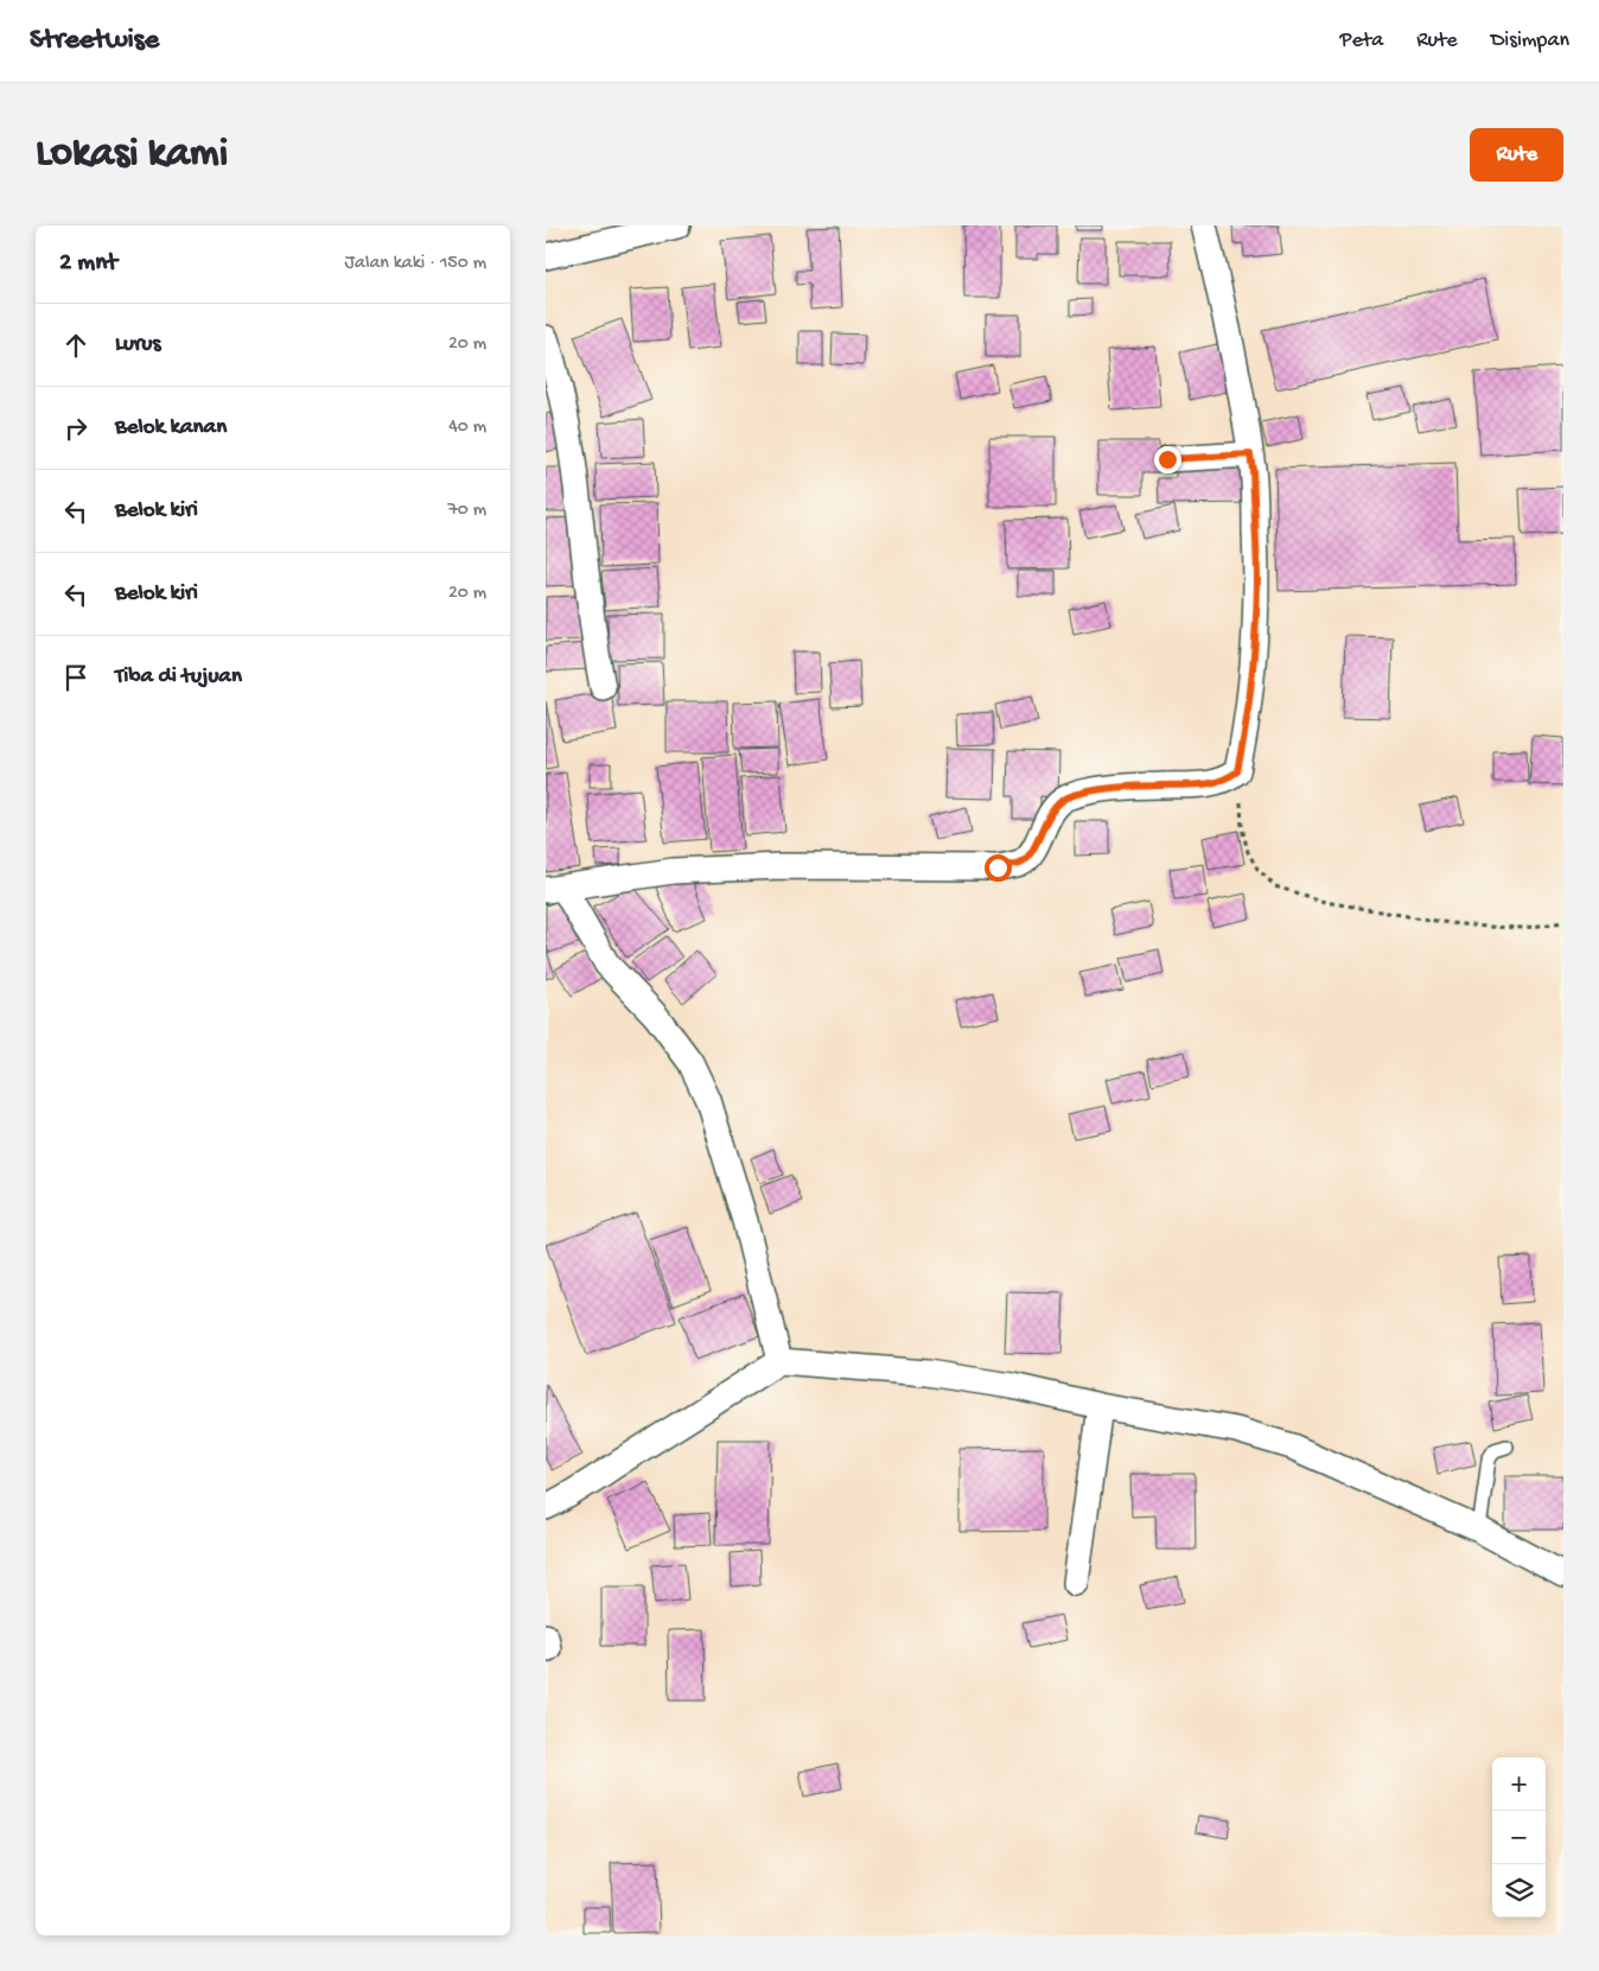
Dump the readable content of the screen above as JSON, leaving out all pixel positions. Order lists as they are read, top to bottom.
{
  "page": {
    "header": "Streetwise",
    "nav": ["Peta", "Rute", "Disimpan"],
    "buttons": "Rute",
    "title": "Lokasi kami",
    "heading": ["2 mnt", "Jalan kaki · 150 m"],
    "list": [
      ["Lurus", "20 m"],
      ["Belok kanan", "40 m"],
      ["Belok kiri", "70 m"],
      ["Belok kiri", "20 m"],
      "Tiba di tujuan"
    ],
    "map_buttons": ["+", "−"]
  }
}
